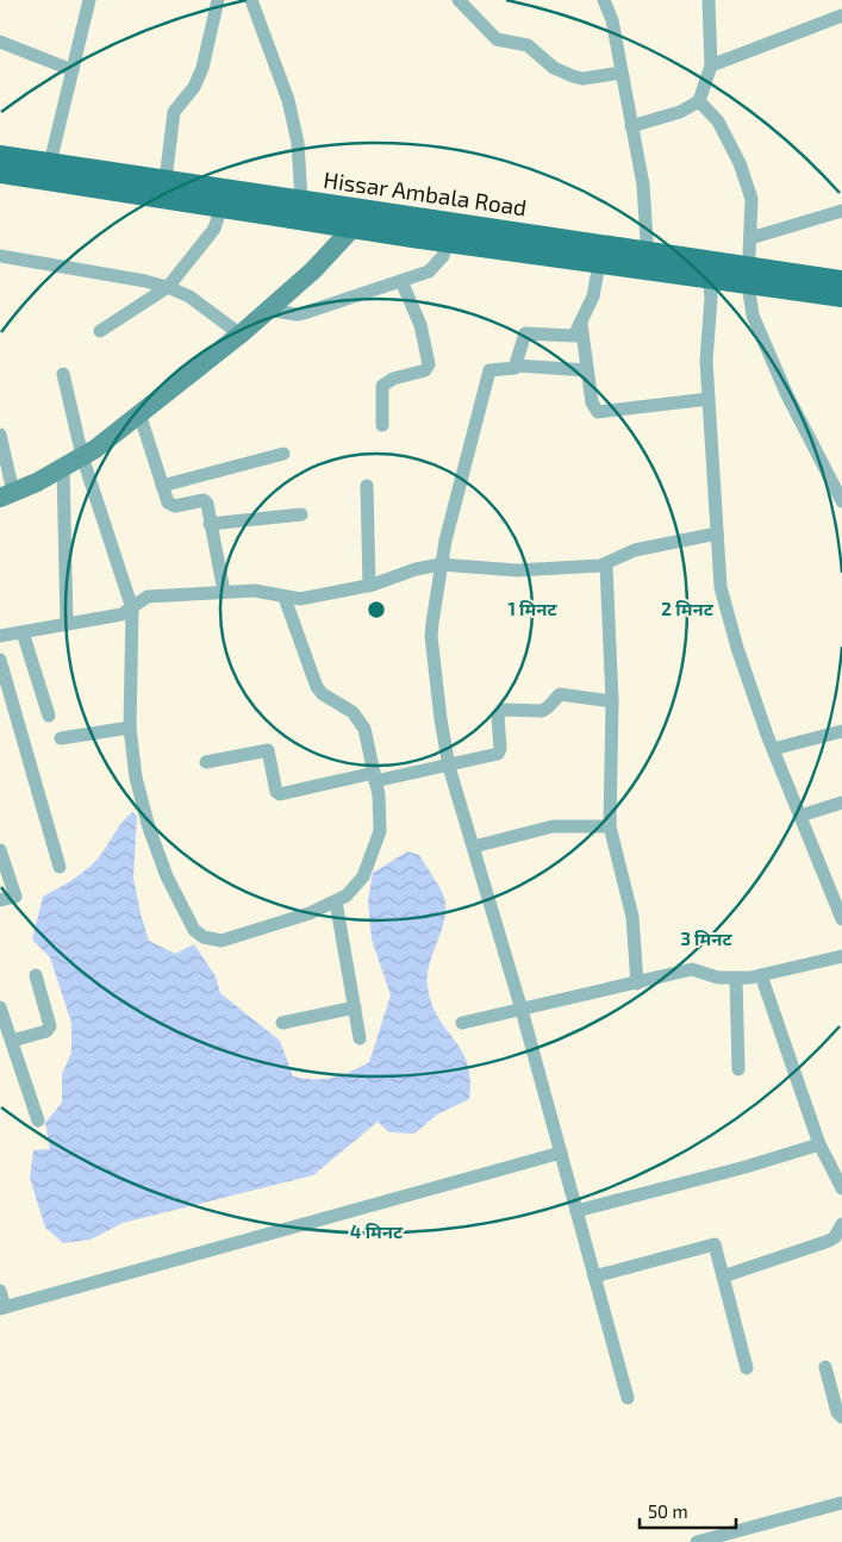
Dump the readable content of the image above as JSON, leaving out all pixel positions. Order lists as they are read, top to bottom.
{
  "streets": {
    "main road": ["Hissar Ambala Road"]
  },
  "scale_bar": "50 m",
  "rings": [
    "1 मिनट",
    "2 मिनट",
    "3 मिनट",
    "4 मिनट"
  ]
}
